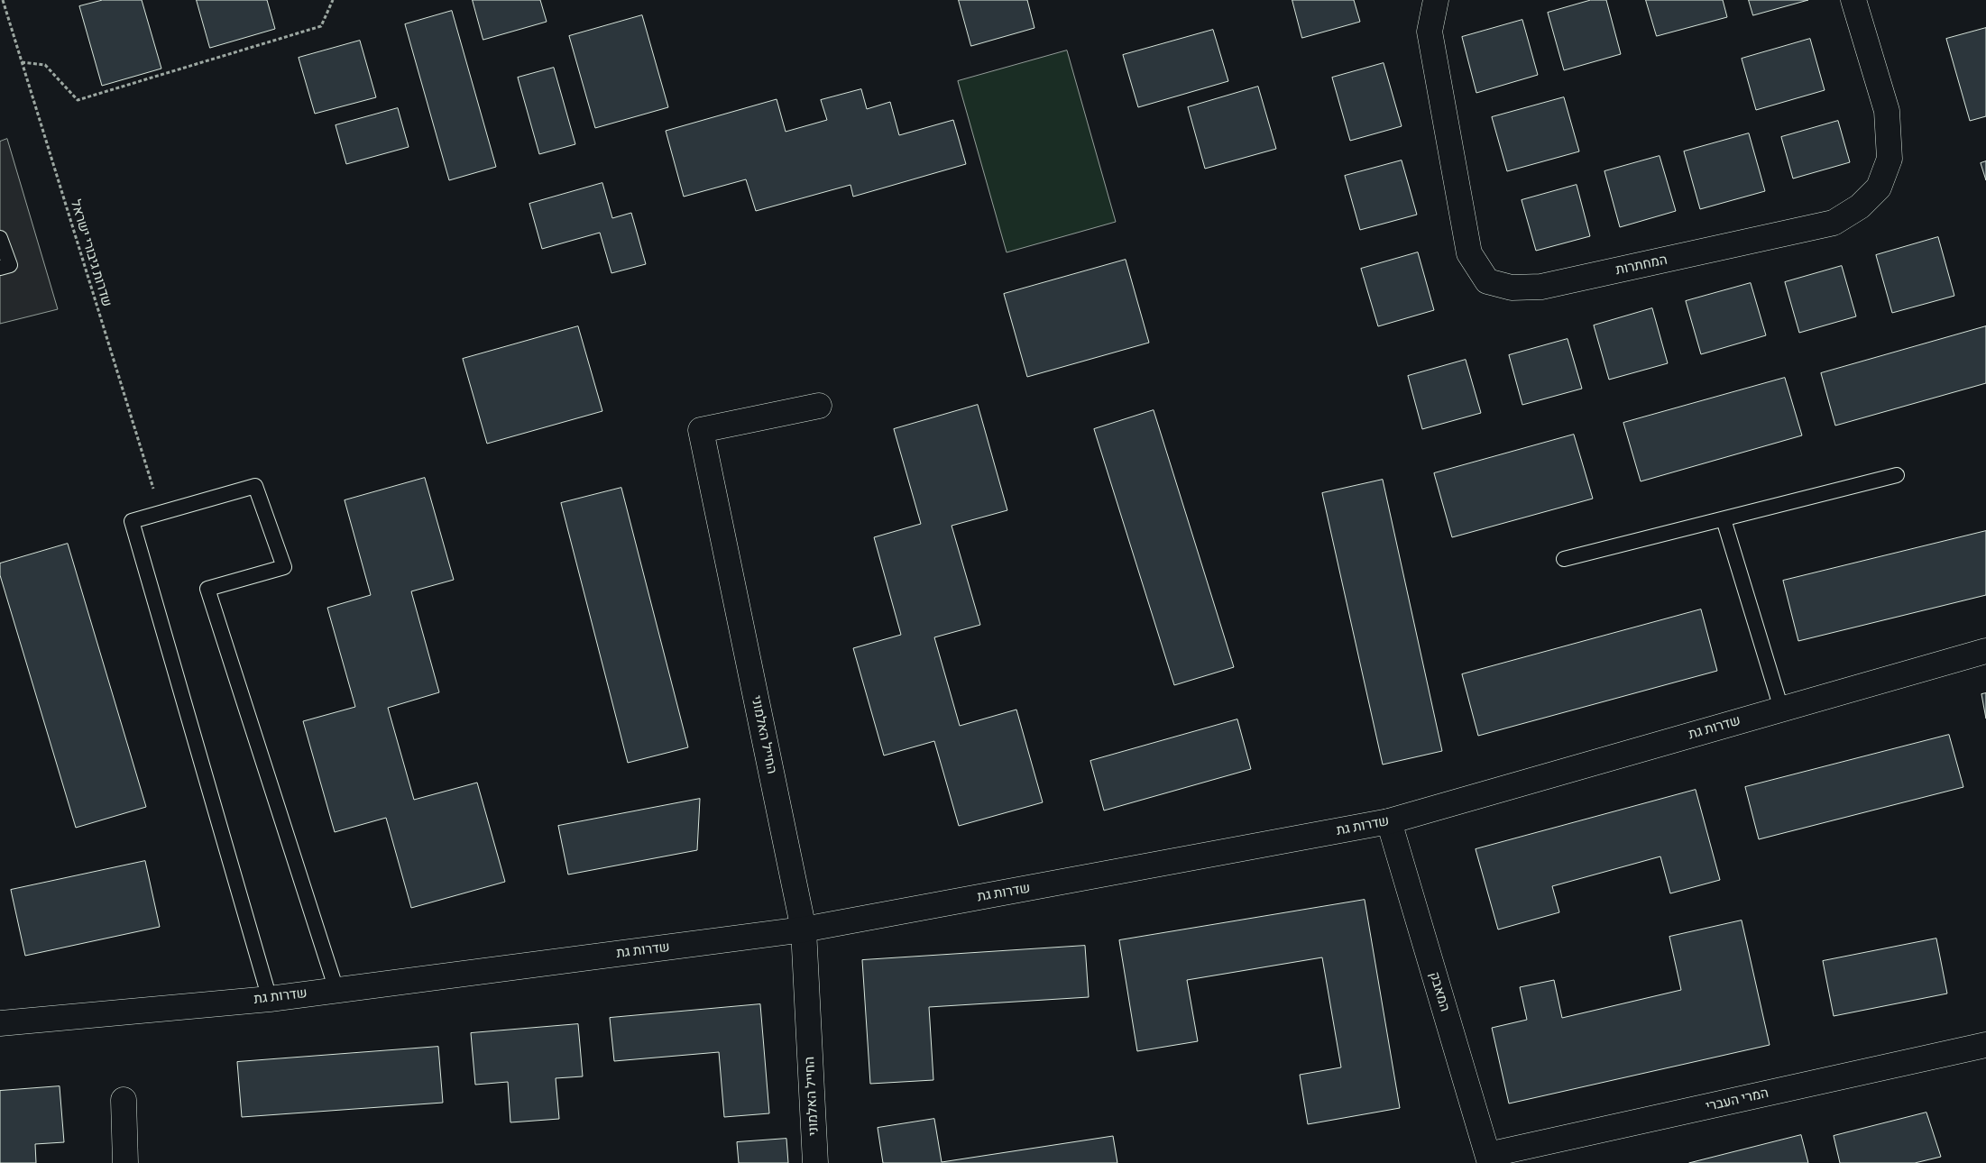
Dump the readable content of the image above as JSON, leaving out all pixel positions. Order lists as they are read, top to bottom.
{
  "streets": {
    "street": [
      "המחתרות",
      "שדרות גת",
      "החייל האלמוני",
      "המאבק",
      "המרי העברי"
    ],
    "path": ["שדרות גיבורי ישראל"]
  },
  "crossings": [
    ["שדרות גת", "החייל האלמוני"],
    ["שדרות גת", "המאבק"],
    ["המאבק", "המרי העברי"]
  ]
}
